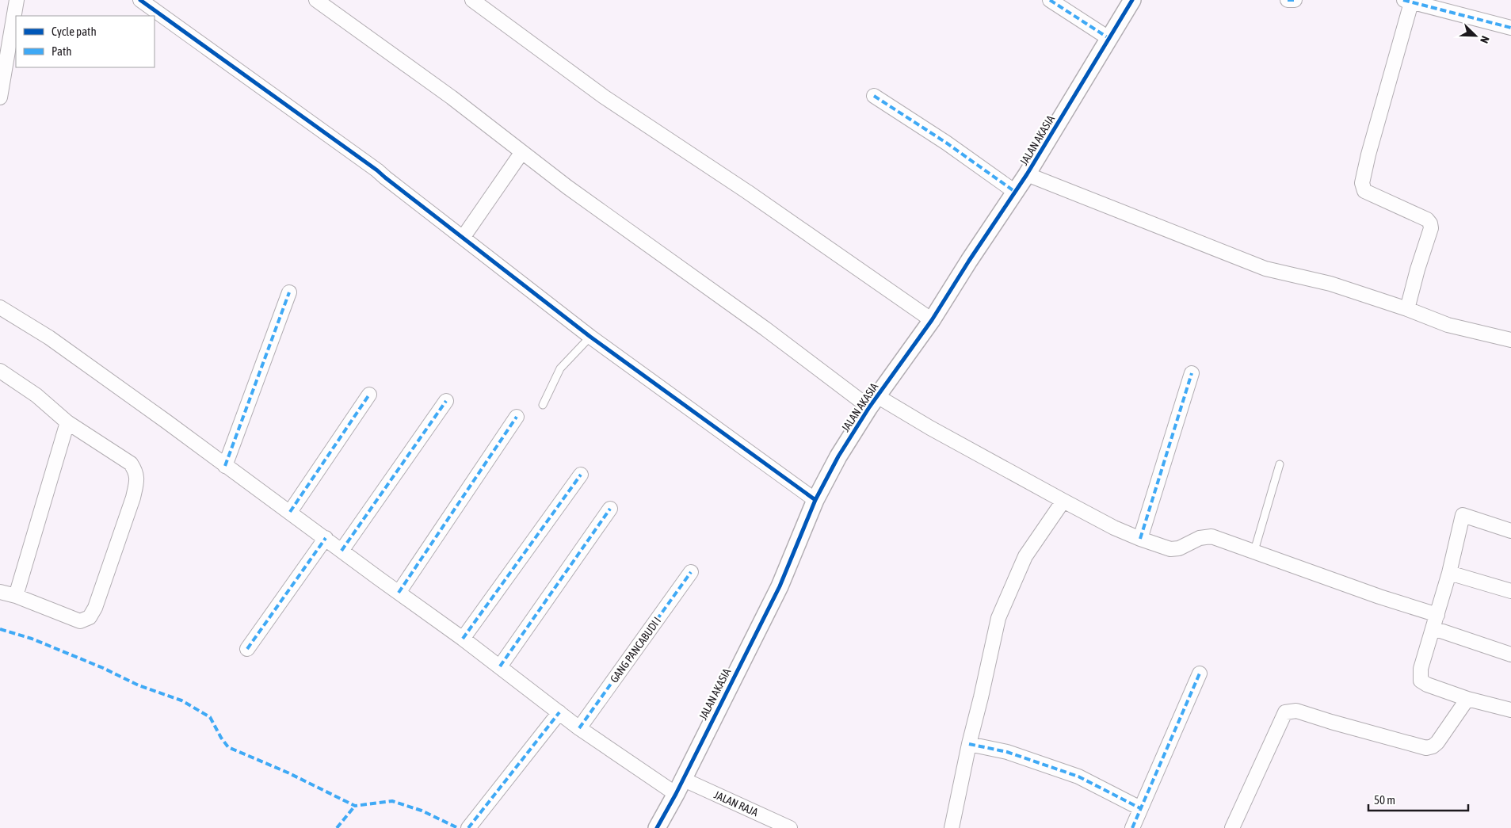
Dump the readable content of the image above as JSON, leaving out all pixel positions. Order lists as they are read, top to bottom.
{
  "streets": {
    "street": ["JALAN AKASIA", "GANG PANCABUDI I", "JALAN RAJA"]
  },
  "crossings": [
    ["JALAN AKASIA", "JALAN RAJA"],
    ["GANG PANCABUDI I", "JALAN RAJA"]
  ],
  "legend": ["Cycle path", "Path"],
  "scale_bar": "50 m",
  "north": "bottom right"
}
